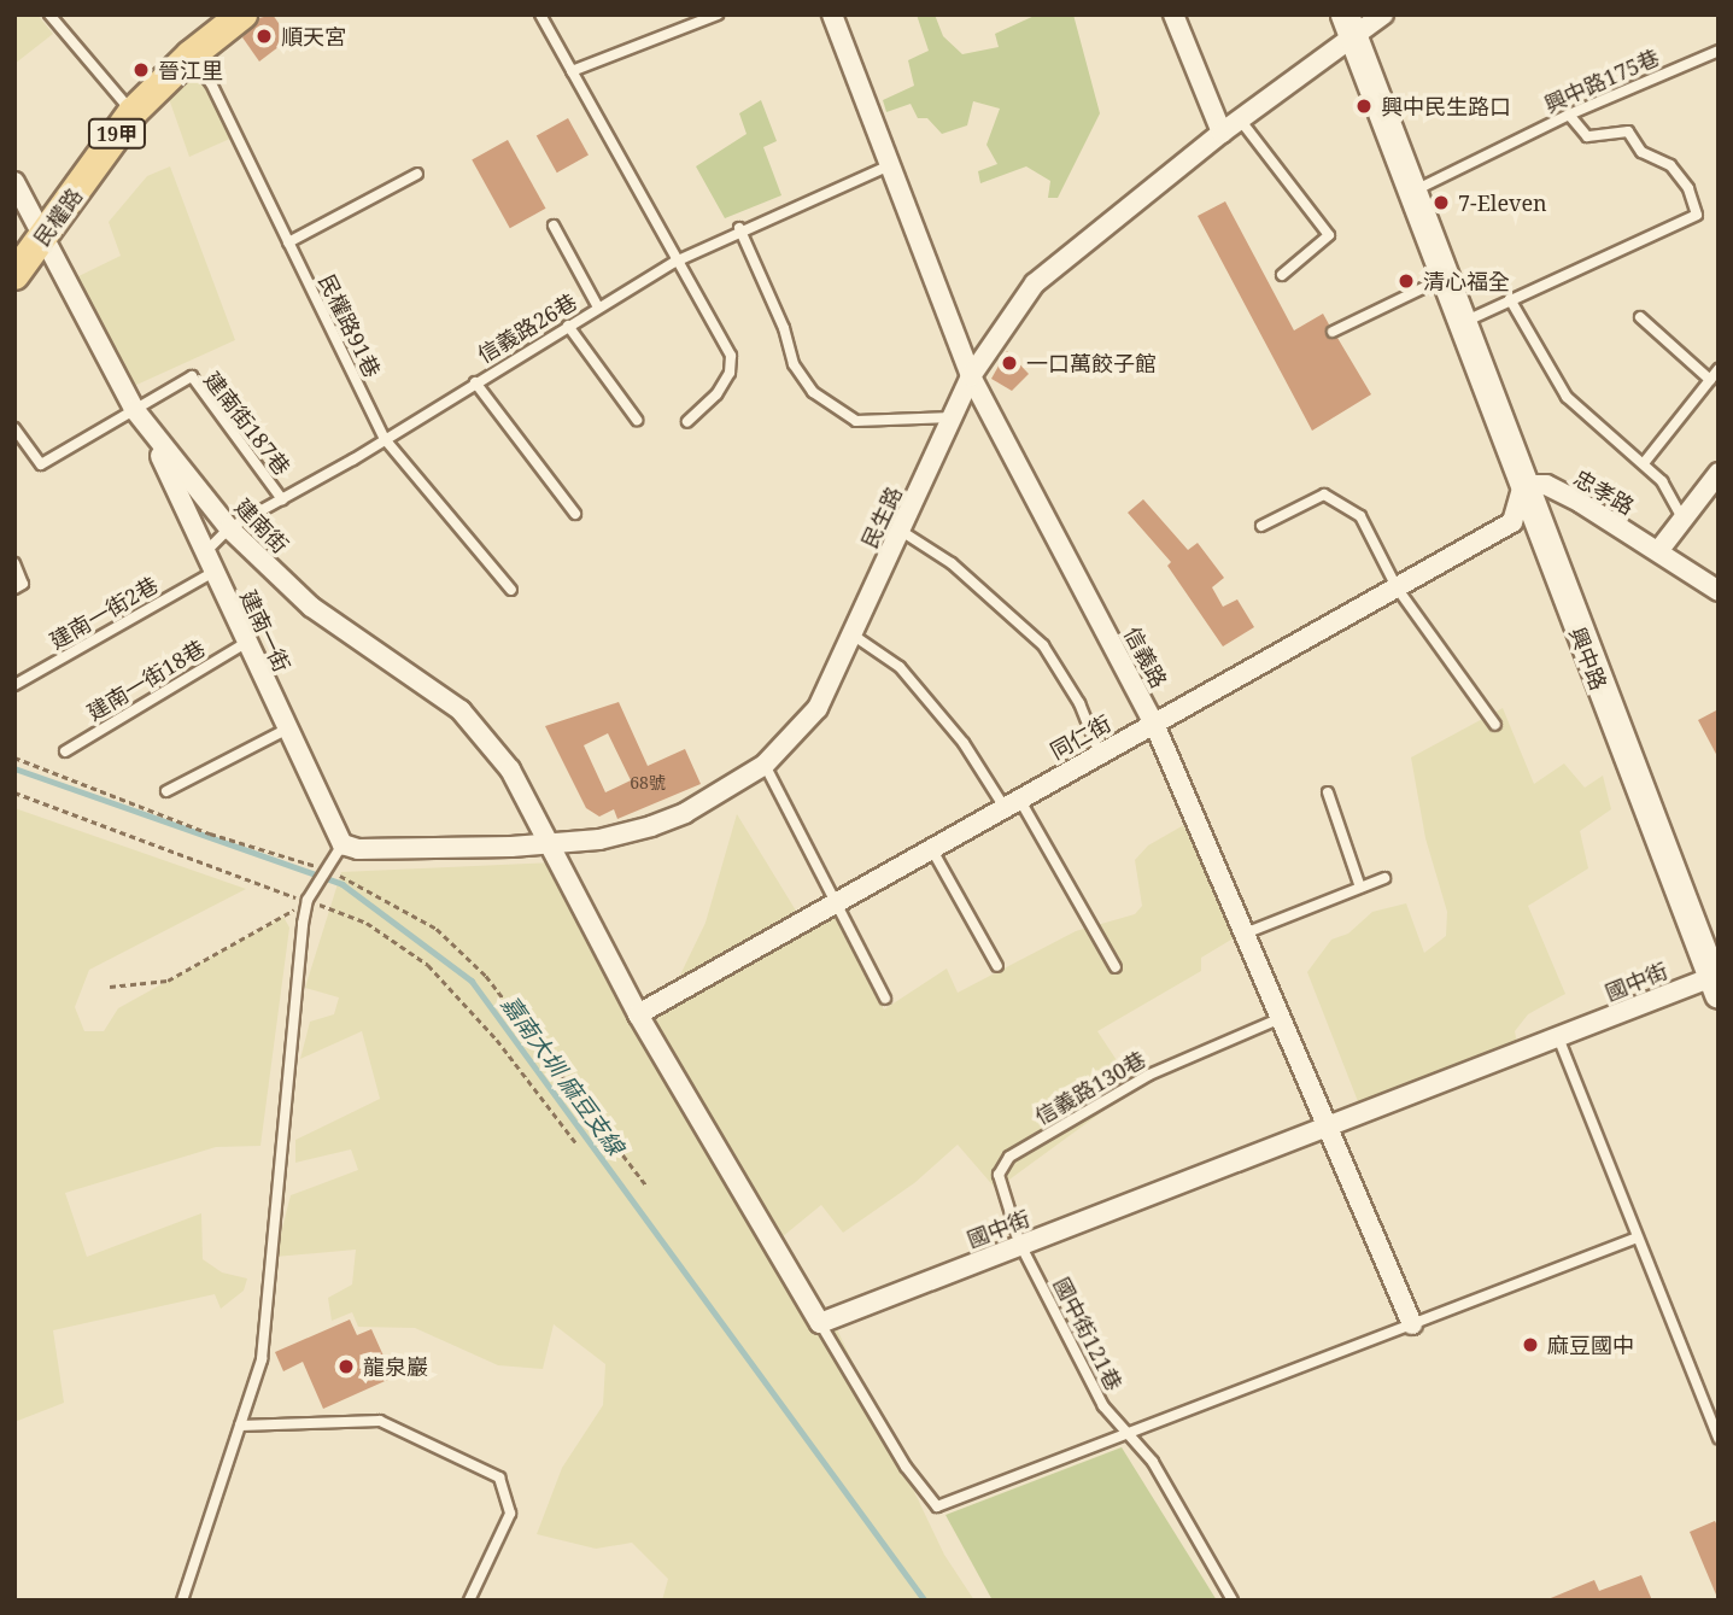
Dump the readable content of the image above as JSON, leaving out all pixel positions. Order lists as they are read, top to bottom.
{
  "streets": {
    "main road": ["19甲", "民權路", "興中路"],
    "street": [
      "忠孝路",
      "民生路",
      "建南街",
      "建南一街",
      "信義路",
      "同仁街",
      "國中街"
    ],
    "lane": [
      "興中路175巷",
      "民權路91巷",
      "信義路26巷",
      "建南街187巷",
      "建南一街2巷",
      "建南一街18巷",
      "信義路130巷",
      "國中街121巷"
    ]
  },
  "crossings": [
    ["興中路175巷", "興中路"],
    ["民權路", "民權路91巷"],
    ["民權路", "建南街"],
    ["民權路91巷", "信義路26巷"],
    ["信義路26巷", "建南街187巷"],
    ["信義路26巷", "建南街"],
    ["信義路26巷", "建南一街"],
    ["信義路26巷", "信義路"],
    ["建南街187巷", "建南街"],
    ["忠孝路", "興中路"],
    ["忠孝路", "同仁街"],
    ["民生路", "建南街"],
    ["民生路", "建南一街"],
    ["民生路", "信義路"],
    ["民生路", "興中路"],
    ["建南街", "建南一街"],
    ["建南一街2巷", "建南一街"],
    ["建南一街", "建南一街18巷"],
    ["信義路", "同仁街"],
    ["信義路", "國中街"],
    ["信義路", "信義路130巷"],
    ["興中路", "同仁街"],
    ["興中路", "國中街"],
    ["國中街", "信義路130巷"],
    ["國中街", "國中街121巷"],
    ["信義路130巷", "國中街121巷"]
  ],
  "water": ["嘉南大圳 麻豆支線"],
  "places": [
    "順天宮",
    "晉江里",
    "興中民生路口",
    "7-Eleven",
    "清心福全",
    "一口萬餃子館",
    "麻豆國中",
    "龍泉巖"
  ],
  "house_numbers": ["68號"]
}
